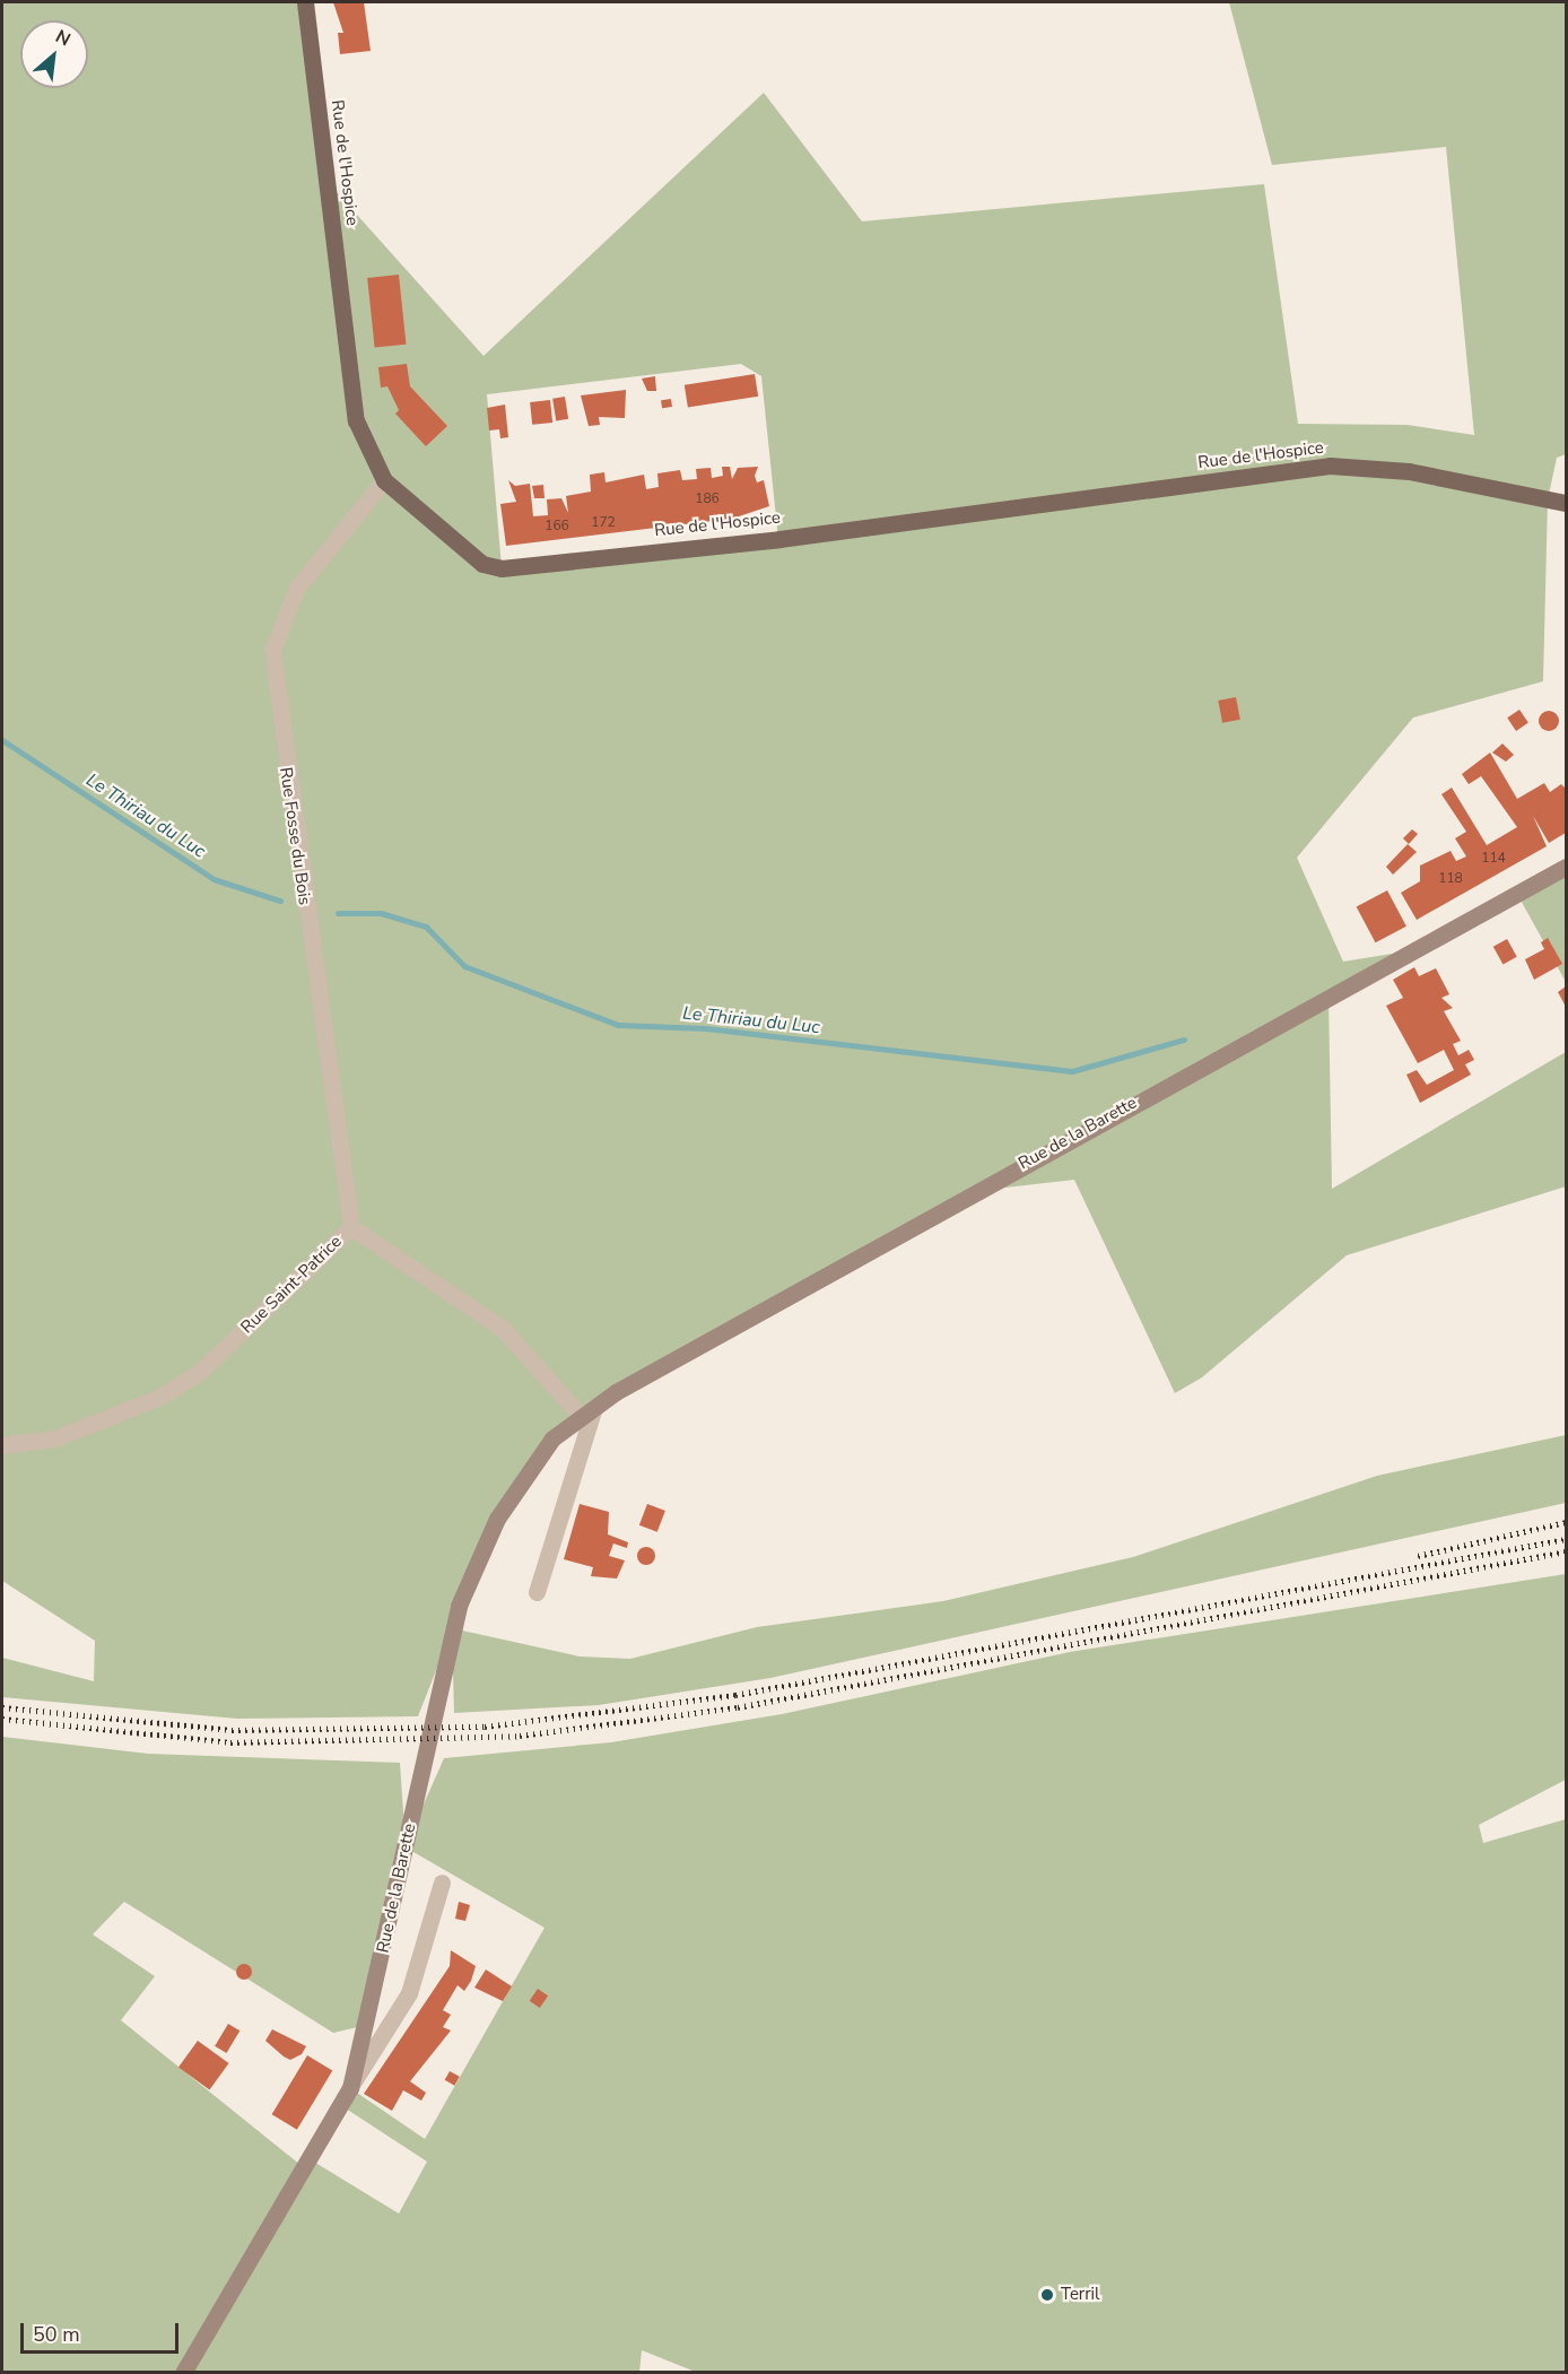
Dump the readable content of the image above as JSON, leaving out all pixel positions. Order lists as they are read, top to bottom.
{
  "streets": {
    "main road": ["Rue de l'Hospice"],
    "street": ["Rue Fosse du Bois", "Rue de la Barette", "Rue Saint-Patrice"]
  },
  "crossings": [
    ["Rue de l'Hospice", "Rue Fosse du Bois"],
    ["Rue Fosse du Bois", "Rue Saint-Patrice"],
    ["Rue de la Barette", "Rue Saint-Patrice"]
  ],
  "water": ["Le Thiriau du Luc"],
  "places": ["Terril"],
  "house_numbers": [
    "186",
    "172",
    "166",
    "114",
    "118"
  ],
  "scale_bar": "50 m",
  "north": "top right"
}
